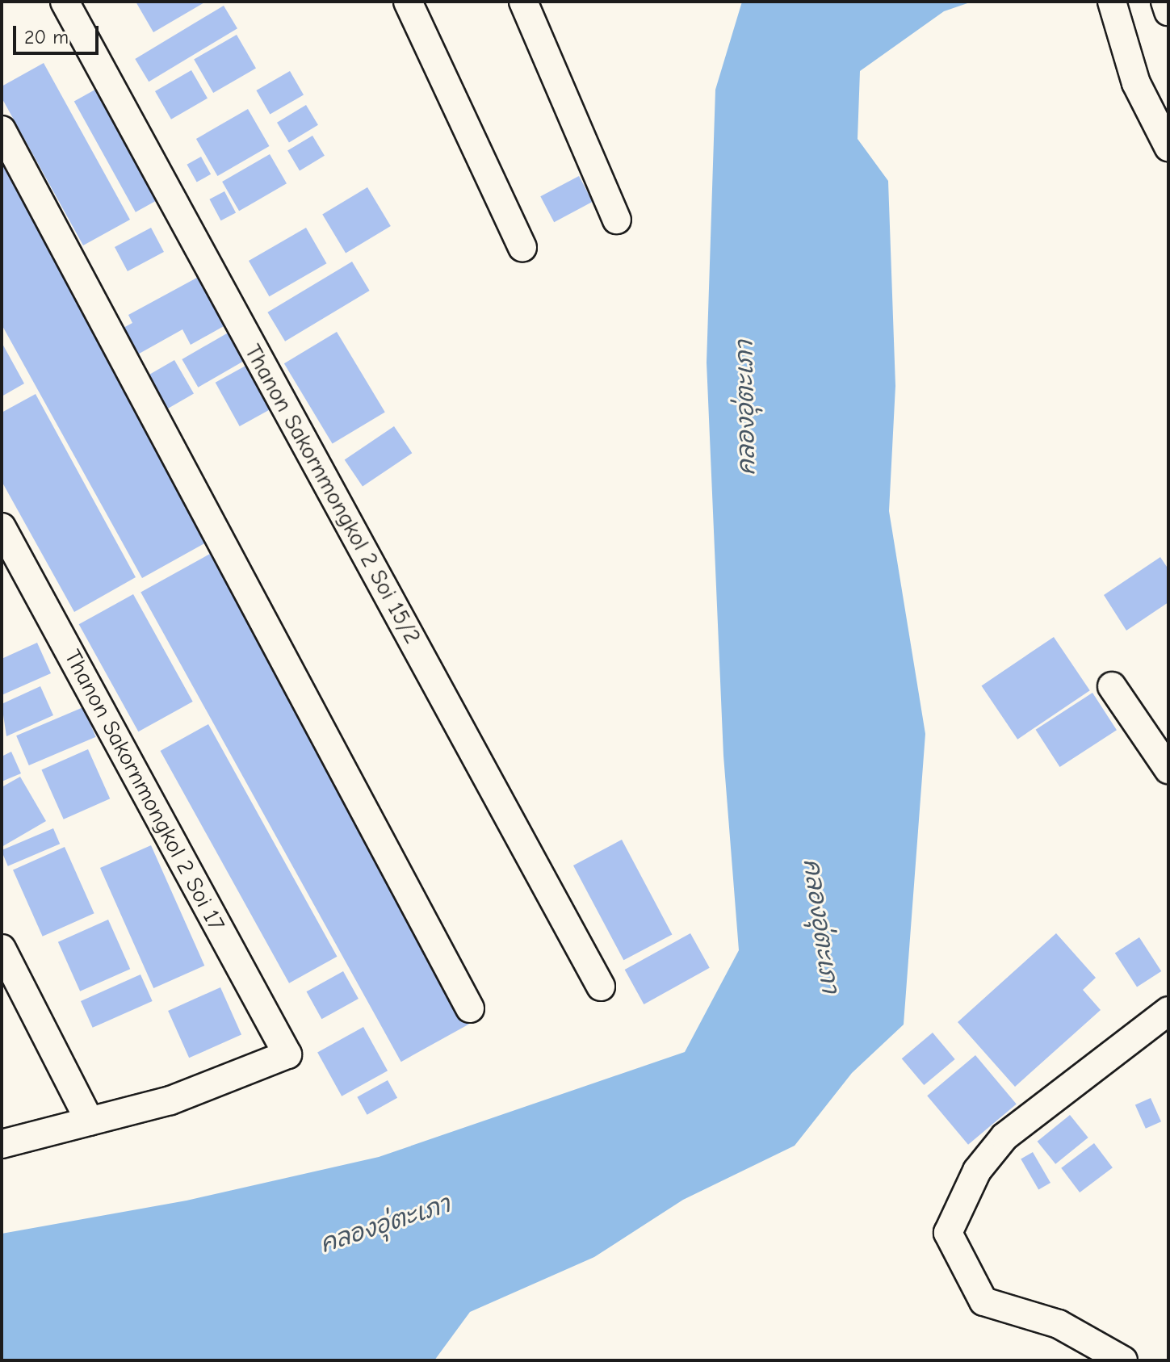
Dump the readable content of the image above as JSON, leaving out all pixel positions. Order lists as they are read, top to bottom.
{
  "streets": {
    "street": ["Thanon Sakornmongkol 2 Soi 15/2", "Thanon Sakornmongkol 2 Soi 17"]
  },
  "water": ["คลองอุ่ตะเภา"],
  "scale_bar": "20 m"
}
